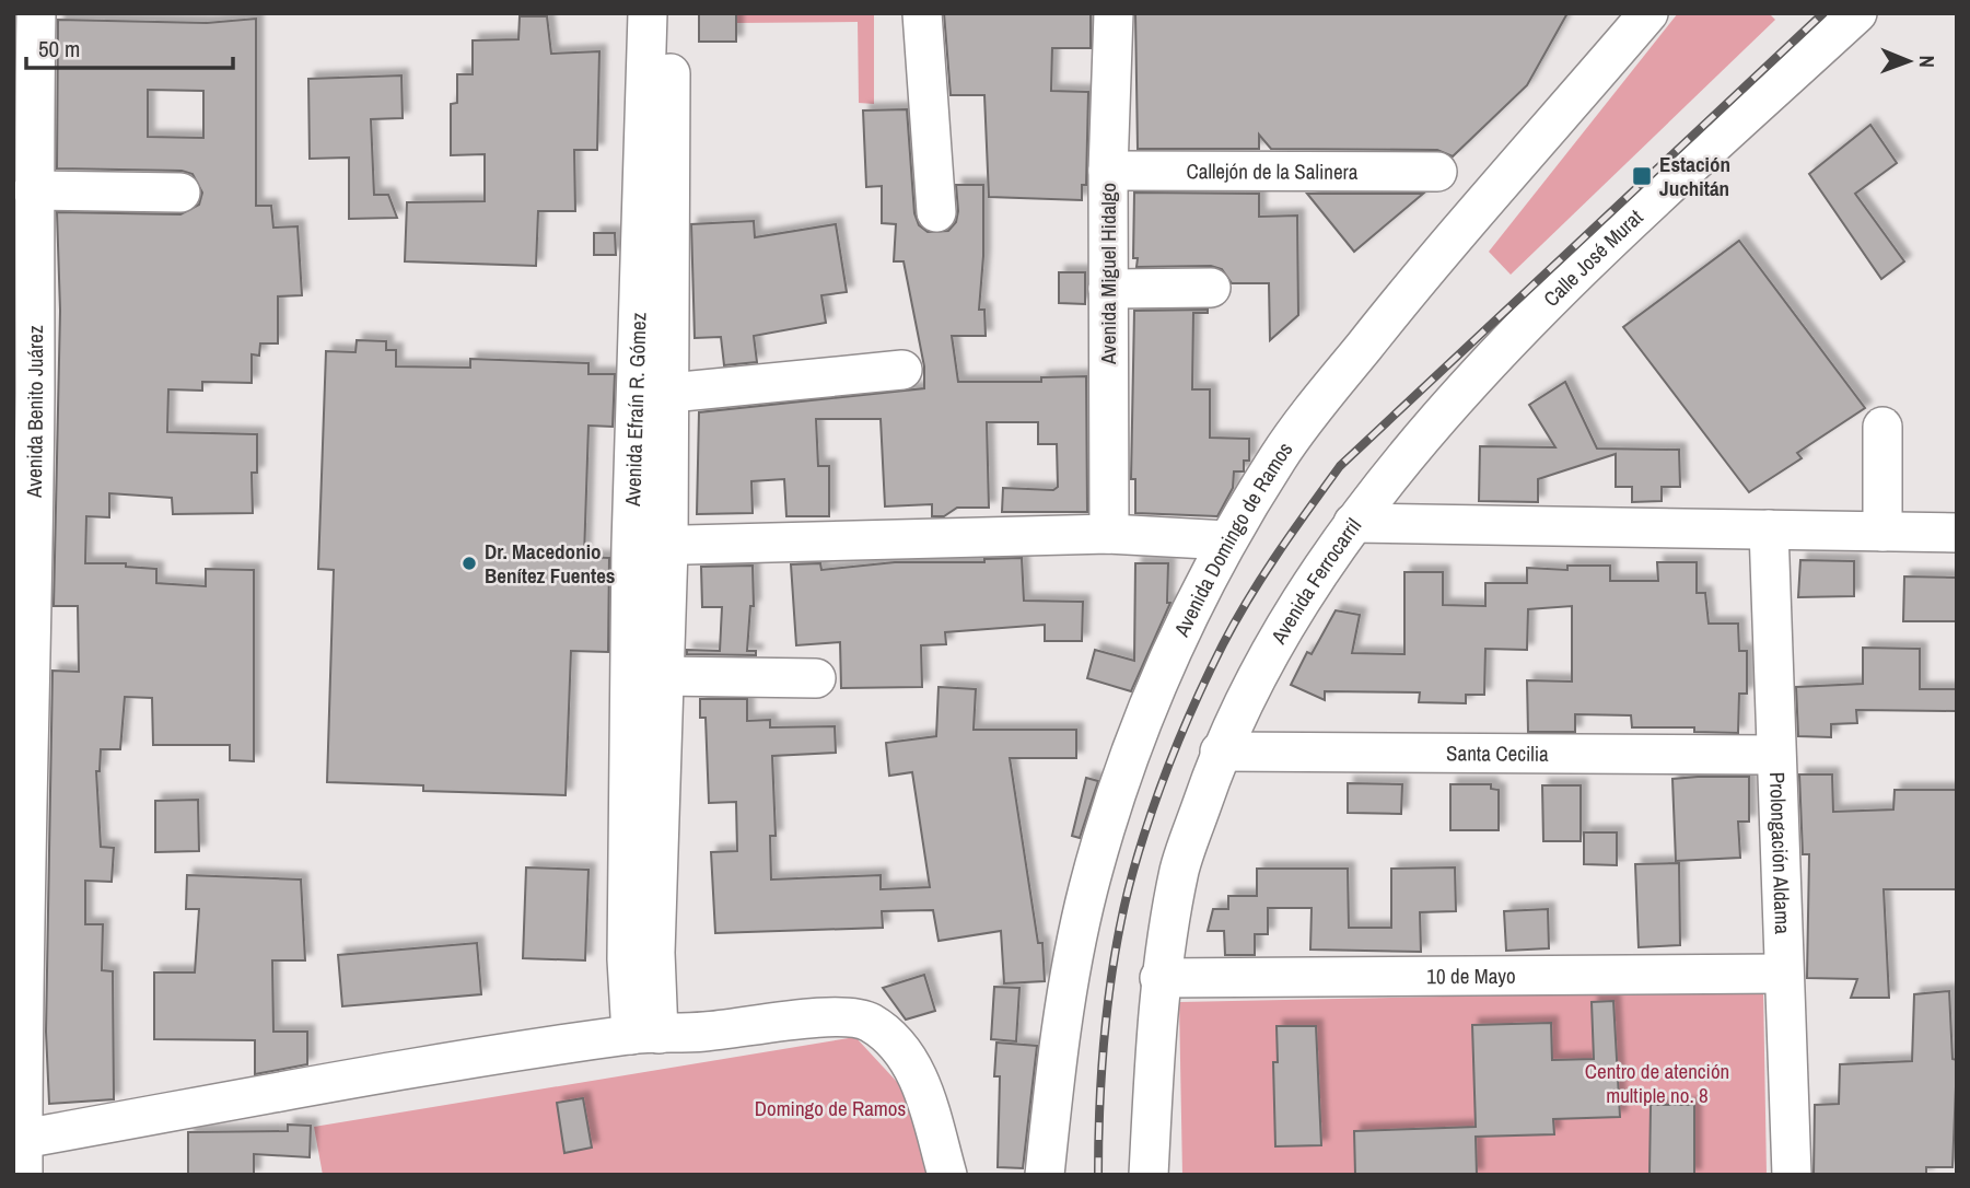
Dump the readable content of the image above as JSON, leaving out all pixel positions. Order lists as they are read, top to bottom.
{
  "streets": {
    "street": [
      "Callejón de la Salinera",
      "Calle José Murat",
      "Avenida Miguel Hidalgo",
      "Avenida Efraín R. Gómez",
      "Avenida Benito Juárez",
      "Avenida Domingo de Ramos",
      "Avenida Ferrocarril",
      "Santa Cecilia",
      "Prolongación Aldama",
      "10 de Mayo"
    ]
  },
  "crossings": [
    ["Callejón de la Salinera", "Avenida Miguel Hidalgo"],
    ["Calle José Murat", "Avenida Ferrocarril"],
    ["Avenida Ferrocarril", "Santa Cecilia"],
    ["Avenida Ferrocarril", "Prolongación Aldama"],
    ["Avenida Ferrocarril", "10 de Mayo"],
    ["Santa Cecilia", "Prolongación Aldama"],
    ["Prolongación Aldama", "10 de Mayo"]
  ],
  "parks": ["Centro de atención multiple no. 8", "Domingo de Ramos"],
  "places": {
    "transit": ["Estación Juchitán"],
    "other": ["Dr. Macedonio Benítez Fuentes"]
  },
  "scale_bar": "50 m",
  "north": "right"
}
